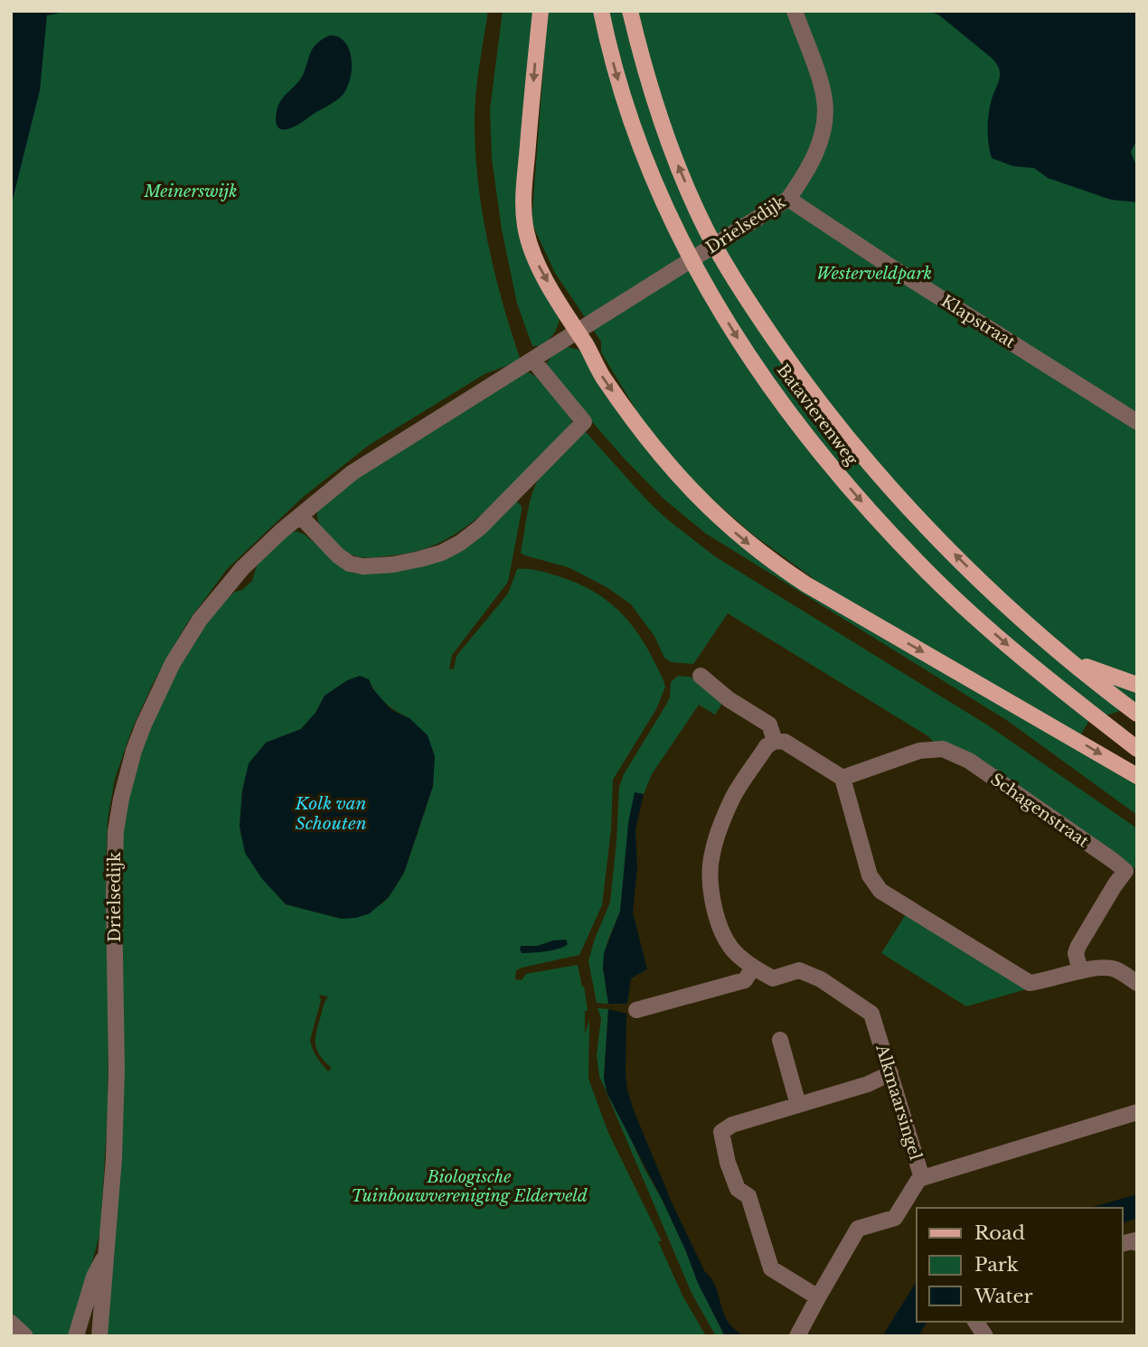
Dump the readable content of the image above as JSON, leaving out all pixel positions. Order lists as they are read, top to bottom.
{
  "streets": {
    "main road": ["Batavierenweg"],
    "street": [
      "Drielsedijk",
      "Klapstraat",
      "Schagenstraat",
      "Alkmaarsingel"
    ]
  },
  "crossings": [
    ["Drielsedijk", "Klapstraat"]
  ],
  "water": ["Kolk van Schouten"],
  "parks": ["Meinerswijk", "Westerveldpark", "Biologische Tuinbouwvereniging Elderveld"],
  "legend": ["Road", "Park", "Water"]
}
